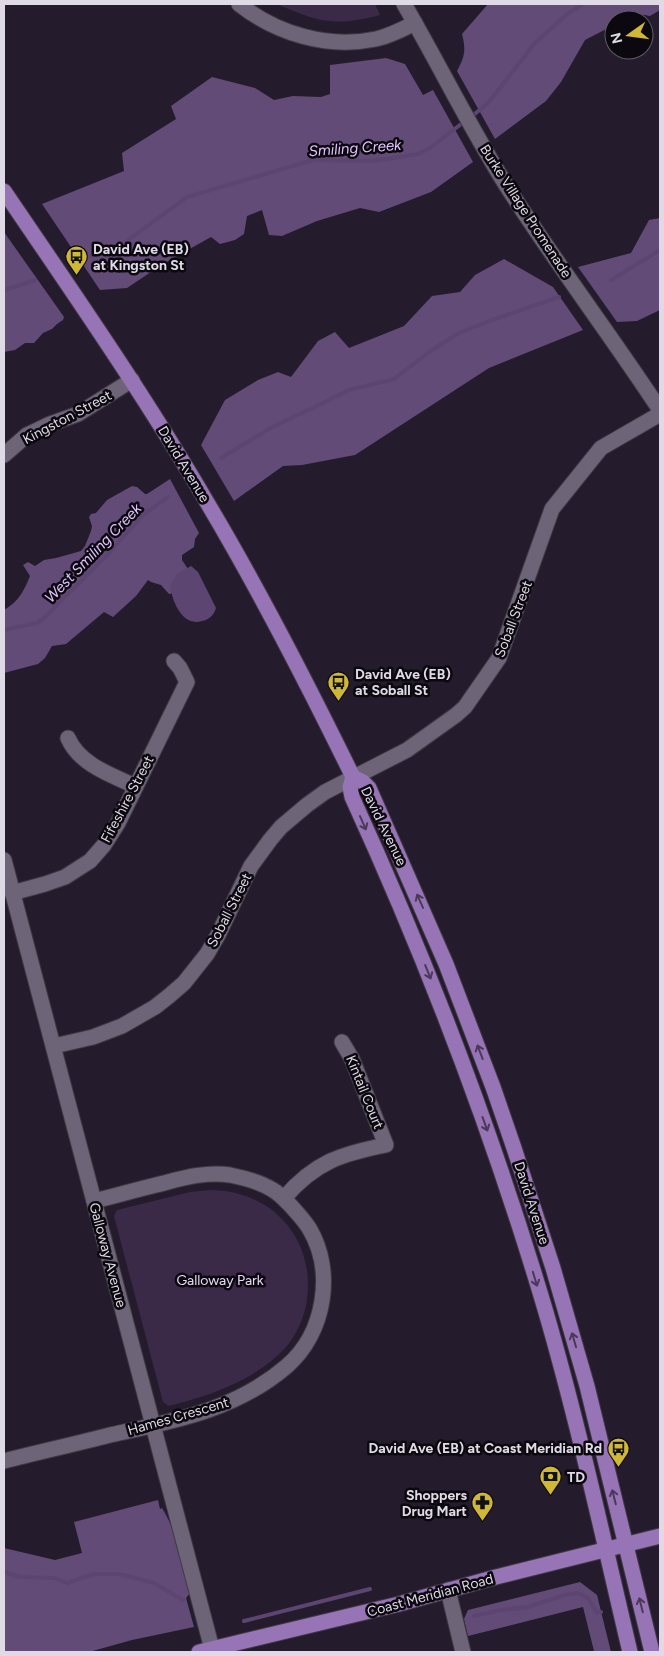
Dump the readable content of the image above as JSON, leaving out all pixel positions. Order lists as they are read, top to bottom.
{
  "streets": {
    "main road": ["David Avenue", "Coast Meridian Road"],
    "street": [
      "Burke Village Promenade",
      "Kingston Street",
      "Soball Street",
      "Fifeshire Street",
      "Kintail Court",
      "Galloway Avenue",
      "Hames Crescent"
    ]
  },
  "crossings": [
    ["Kingston Street", "David Avenue"],
    ["David Avenue", "Soball Street"],
    ["David Avenue", "Coast Meridian Road"],
    ["Soball Street", "Galloway Avenue"],
    ["Fifeshire Street", "Galloway Avenue"],
    ["Kintail Court", "Hames Crescent"],
    ["Galloway Avenue", "Hames Crescent"],
    ["Galloway Avenue", "Coast Meridian Road"]
  ],
  "water": ["Smiling Creek", "West Smiling Creek"],
  "parks": ["Galloway Park"],
  "places": {
    "bus stop": ["David Ave (EB) at Kingston St", "David Ave (EB) at Soball St", "David Ave (EB) at Coast Meridian Rd"],
    "bank": ["TD"],
    "pharmacy": ["Shoppers Drug Mart"]
  },
  "north": "left"
}
